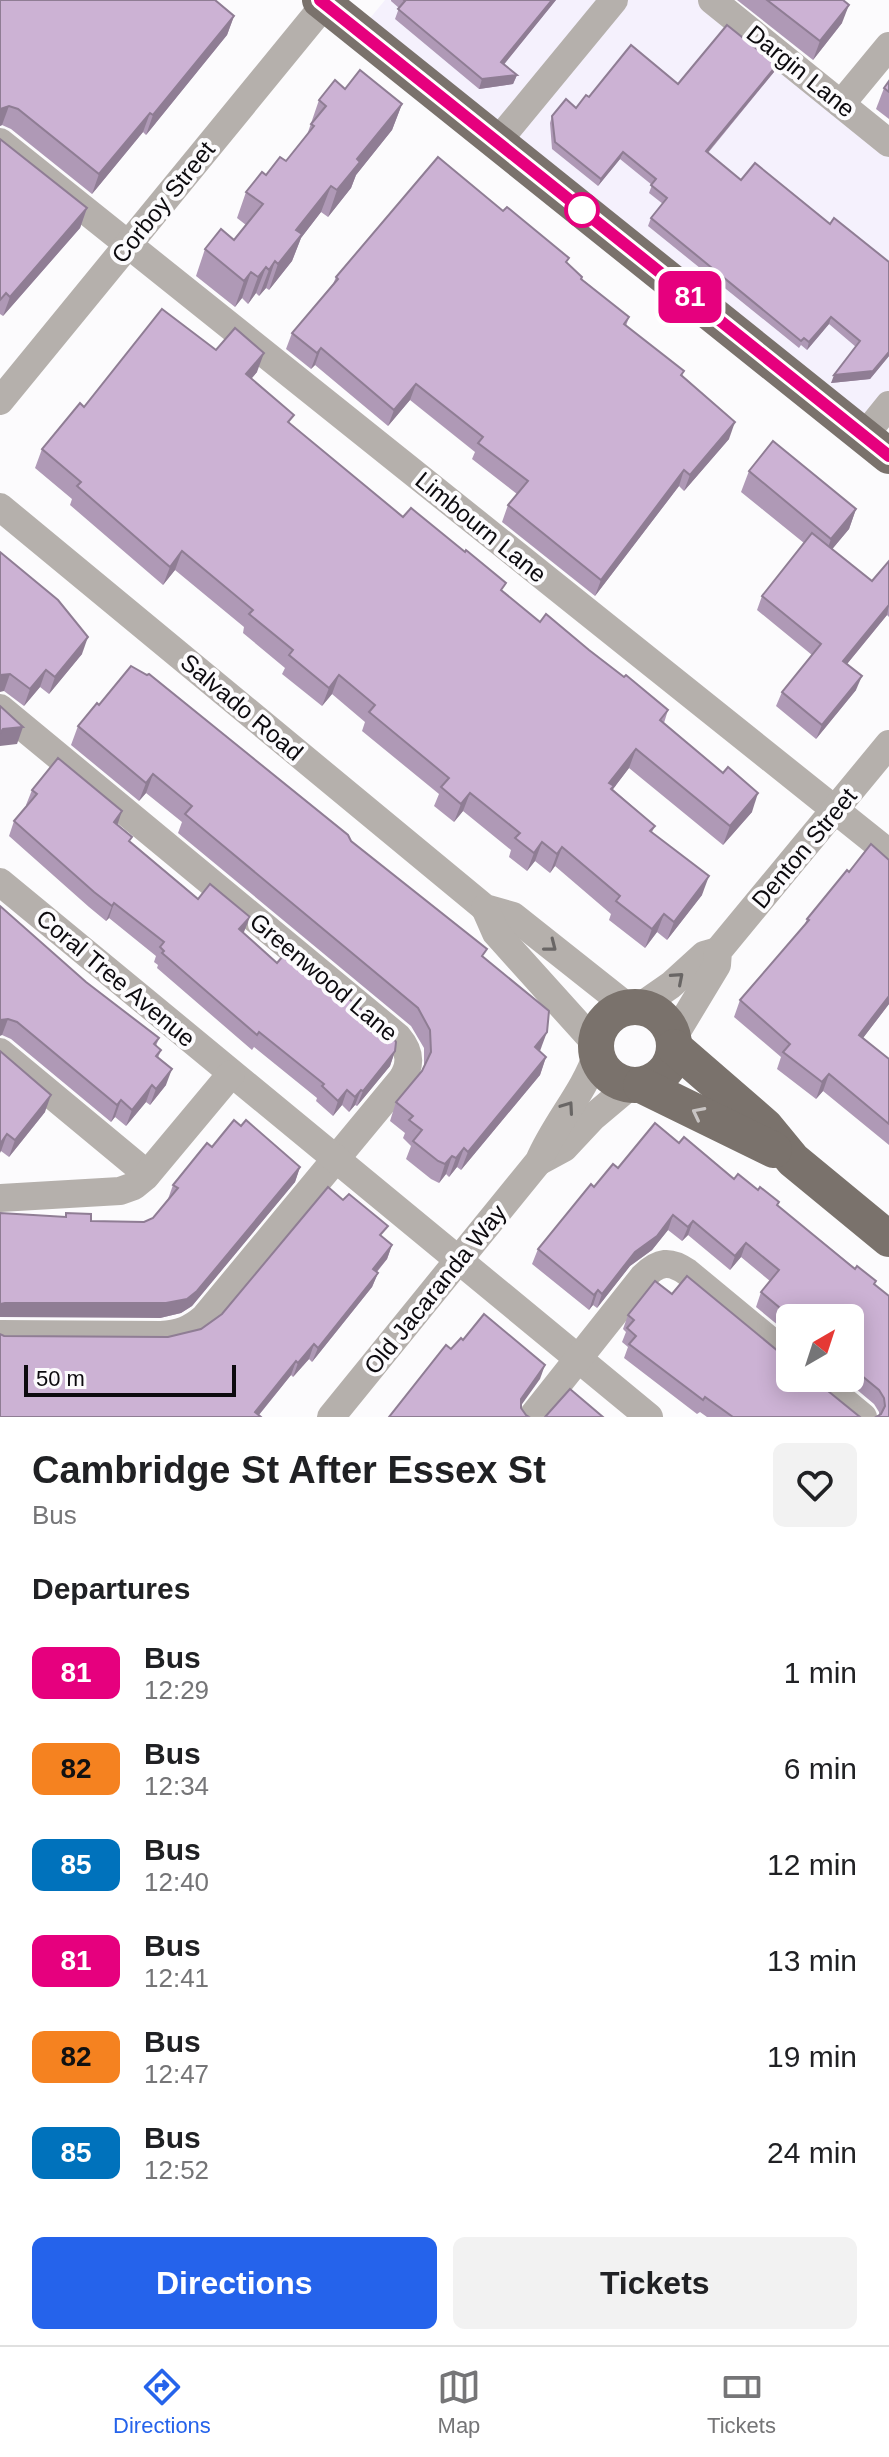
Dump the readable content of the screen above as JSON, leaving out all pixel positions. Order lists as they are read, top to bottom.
{
  "streets": {
    "street": [
      "Dargin Lane",
      "Corboy Street",
      "Limbourn Lane",
      "Salvado Road",
      "Denton Street",
      "Greenwood Lane",
      "Coral Tree Avenue",
      "Old Jacaranda Way"
    ]
  },
  "crossings": [
    ["Corboy Street", "Limbourn Lane"],
    ["Limbourn Lane", "Denton Street"],
    ["Salvado Road", "Denton Street"],
    ["Salvado Road", "Old Jacaranda Way"],
    ["Denton Street", "Old Jacaranda Way"],
    ["Greenwood Lane", "Coral Tree Avenue"],
    ["Coral Tree Avenue", "Old Jacaranda Way"]
  ],
  "lines": ["bus line 81"],
  "scale_bar": "50 m",
  "north": "top right",
  "page": {
    "on_map": "81",
    "scale": "50 m",
    "heading": [
      ["Cambridge St After Essex St", "Bus"],
      "Departures"
    ],
    "list": [
      {
        "mark": "81",
        "name": "Bus",
        "note": "12:29",
        "value": "1 min"
      },
      {
        "mark": "82",
        "name": "Bus",
        "note": "12:34",
        "value": "6 min"
      },
      {
        "mark": "85",
        "name": "Bus",
        "note": "12:40",
        "value": "12 min"
      },
      {
        "mark": "81",
        "name": "Bus",
        "note": "12:41",
        "value": "13 min"
      },
      {
        "mark": "82",
        "name": "Bus",
        "note": "12:47",
        "value": "19 min"
      },
      {
        "mark": "85",
        "name": "Bus",
        "note": "12:52",
        "value": "24 min"
      }
    ],
    "buttons": ["Directions", "Tickets"],
    "tabs": ["Directions", "Map", "Tickets"]
  }
}
